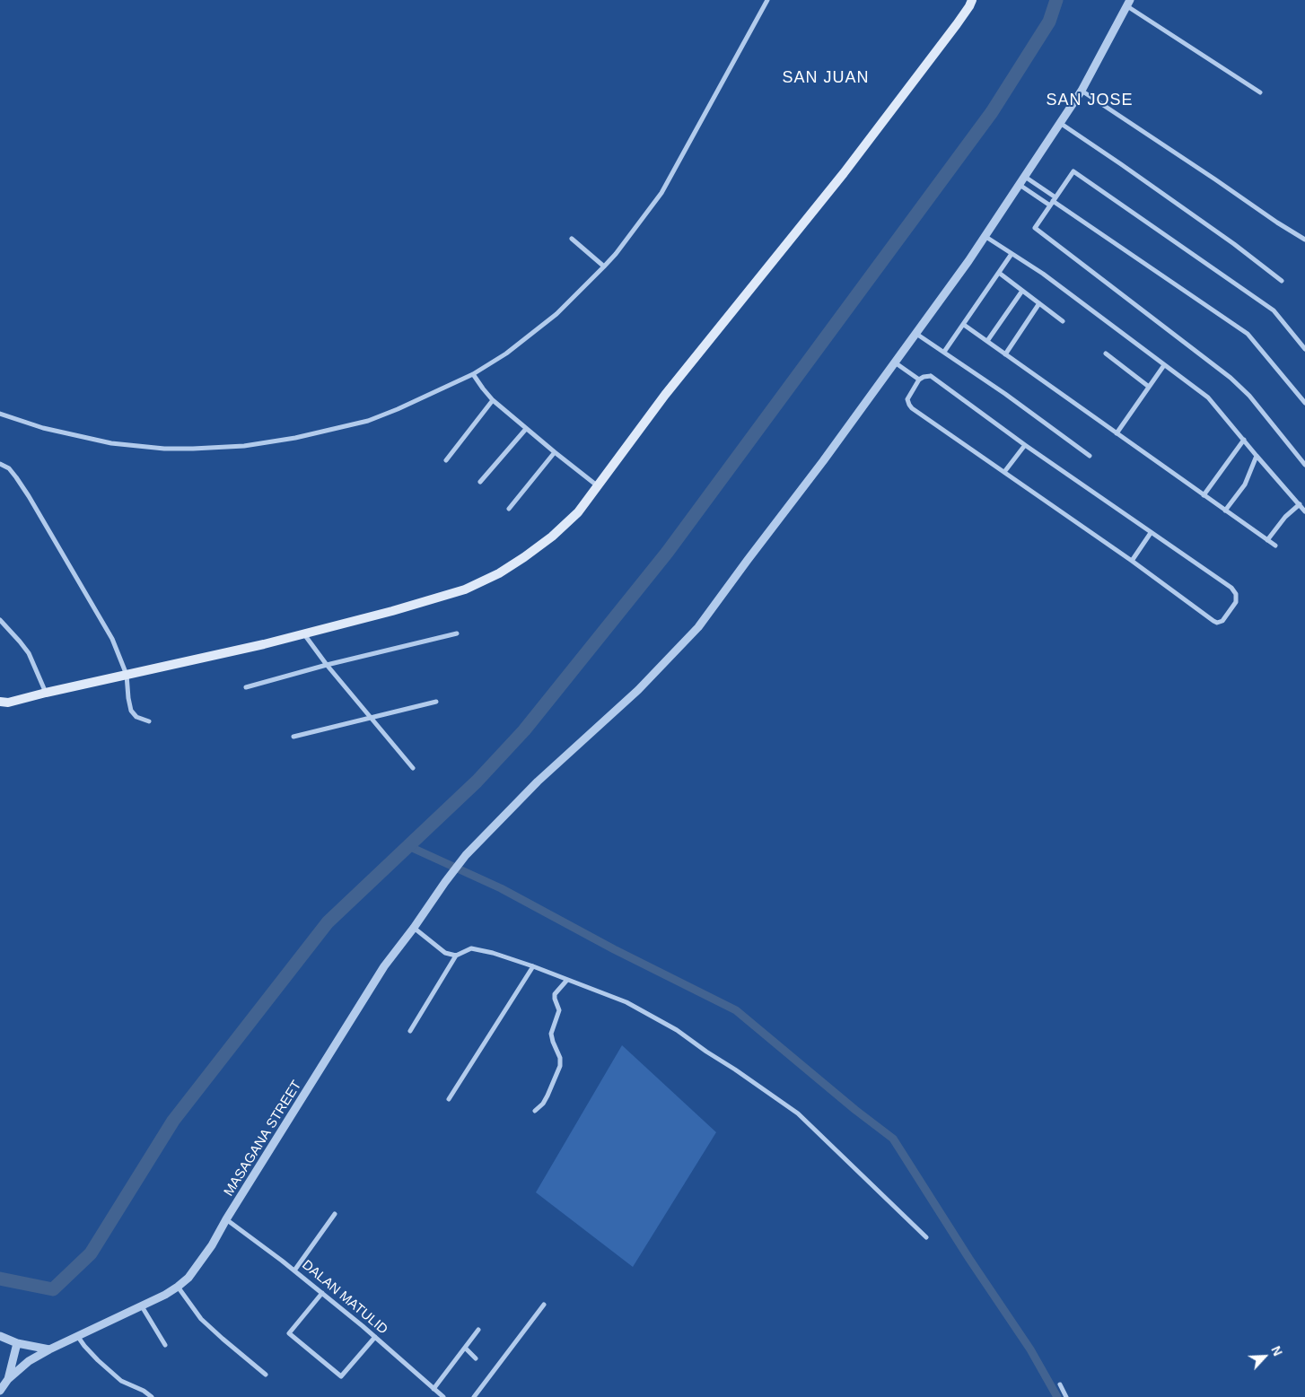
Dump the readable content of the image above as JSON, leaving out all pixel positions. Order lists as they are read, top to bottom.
{
  "streets": {
    "street": ["MASAGANA STREET", "DALAN MATULID"]
  },
  "crossings": [
    ["MASAGANA STREET", "DALAN MATULID"]
  ],
  "districts": ["SAN JUAN", "SAN JOSE"],
  "north": "top right"
}
